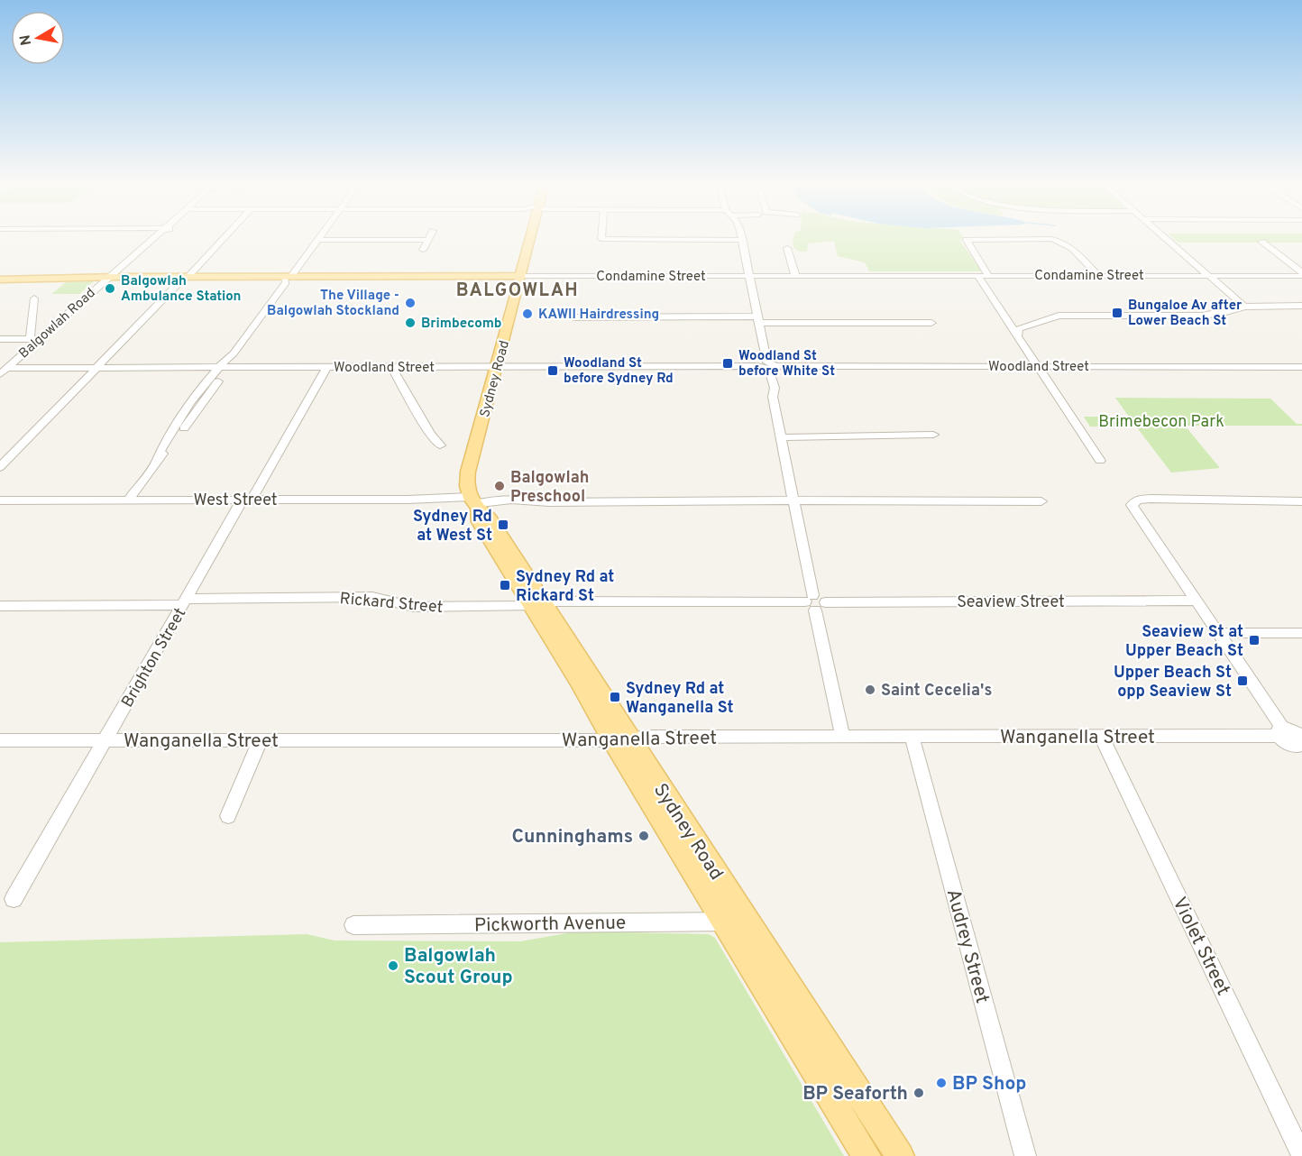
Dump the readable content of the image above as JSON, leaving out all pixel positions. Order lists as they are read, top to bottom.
{
  "streets": {
    "main road": ["Condamine Street", "Sydney Road"],
    "street": [
      "Balgowlah Road",
      "Woodland Street",
      "West Street",
      "Seaview Street",
      "Rickard Street",
      "Brighton Street",
      "Wanganella Street",
      "Pickworth Avenue",
      "Audrey Street",
      "Violet Street"
    ]
  },
  "crossings": [
    ["Condamine Street", "Balgowlah Road"],
    ["Condamine Street", "Sydney Road"],
    ["Balgowlah Road", "Woodland Street"],
    ["Woodland Street", "Sydney Road"],
    ["Woodland Street", "Brighton Street"],
    ["Sydney Road", "West Street"],
    ["Sydney Road", "Seaview Street"],
    ["Sydney Road", "Rickard Street"],
    ["Sydney Road", "Wanganella Street"],
    ["Sydney Road", "Pickworth Avenue"],
    ["West Street", "Brighton Street"],
    ["Seaview Street", "Rickard Street"],
    ["Rickard Street", "Brighton Street"],
    ["Brighton Street", "Wanganella Street"],
    ["Wanganella Street", "Audrey Street"],
    ["Wanganella Street", "Violet Street"]
  ],
  "districts": ["BALGOWLAH"],
  "parks": ["Brimebecon Park"],
  "places": {
    "other": [
      "Balgowlah Ambulance Station",
      "The Village - Balgowlah Stockland",
      "KAWII Hairdressing",
      "Brimbecomb",
      "Balgowlah Preschool",
      "Saint Cecelia's",
      "Cunninghams",
      "Balgowlah Scout Group",
      "BP Shop",
      "BP Seaforth"
    ],
    "transit": [
      "Bungaloe Av after Lower Beach St",
      "Woodland St before White St",
      "Woodland St before Sydney Rd",
      "Sydney Rd at West St",
      "Sydney Rd at Rickard St",
      "Seaview St at Upper Beach St",
      "Upper Beach St opp Seaview St",
      "Sydney Rd at Wanganella St"
    ]
  },
  "north": "left"
}
